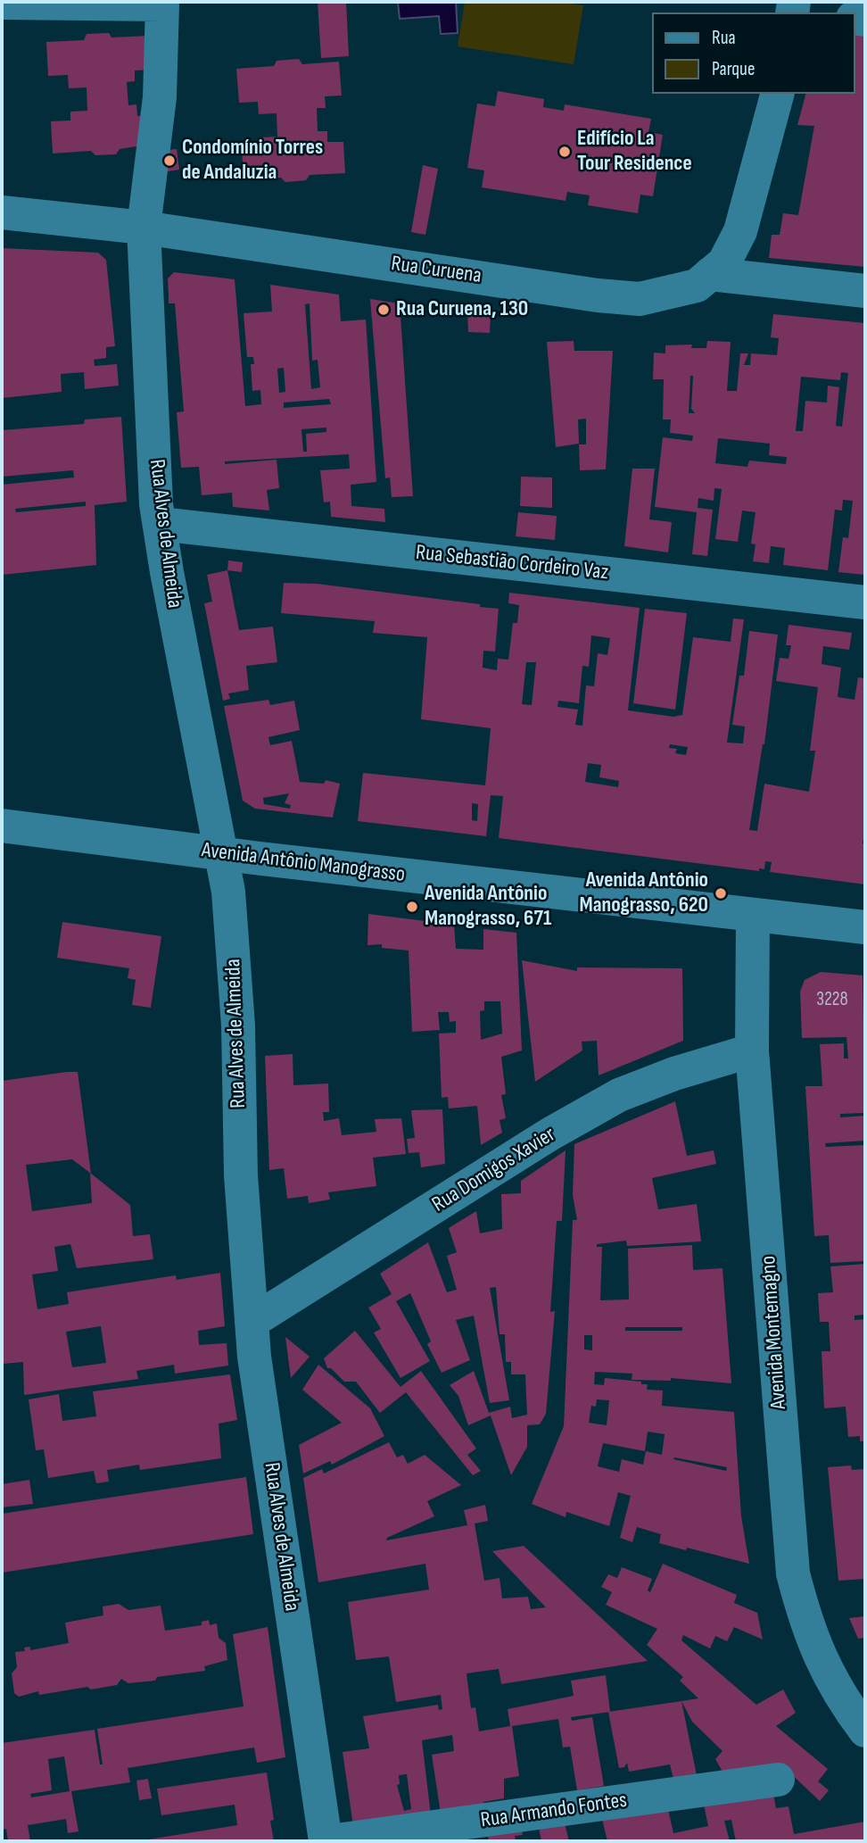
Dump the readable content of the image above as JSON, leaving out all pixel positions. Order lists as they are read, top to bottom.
{
  "streets": {
    "street": [
      "Rua Curuena",
      "Rua Alves de Almeida",
      "Rua Sebastião Cordeiro Vaz",
      "Avenida Antônio Manograsso",
      "Rua Domigos Xavier",
      "Avenida Montemagno",
      "Rua Armando Fontes"
    ]
  },
  "crossings": [
    ["Rua Curuena", "Rua Alves de Almeida"],
    ["Rua Alves de Almeida", "Rua Sebastião Cordeiro Vaz"],
    ["Rua Alves de Almeida", "Avenida Antônio Manograsso"],
    ["Rua Alves de Almeida", "Rua Domigos Xavier"],
    ["Avenida Antônio Manograsso", "Avenida Montemagno"],
    ["Rua Domigos Xavier", "Avenida Montemagno"]
  ],
  "places": [
    "Edifício La Tour Residence",
    "Condomínio Torres de Andaluzia",
    "Rua Curuena, 130",
    "Avenida Antônio Manograsso, 620",
    "Avenida Antônio Manograsso, 671"
  ],
  "house_numbers": ["3228"],
  "legend": ["Rua", "Parque"]
}
